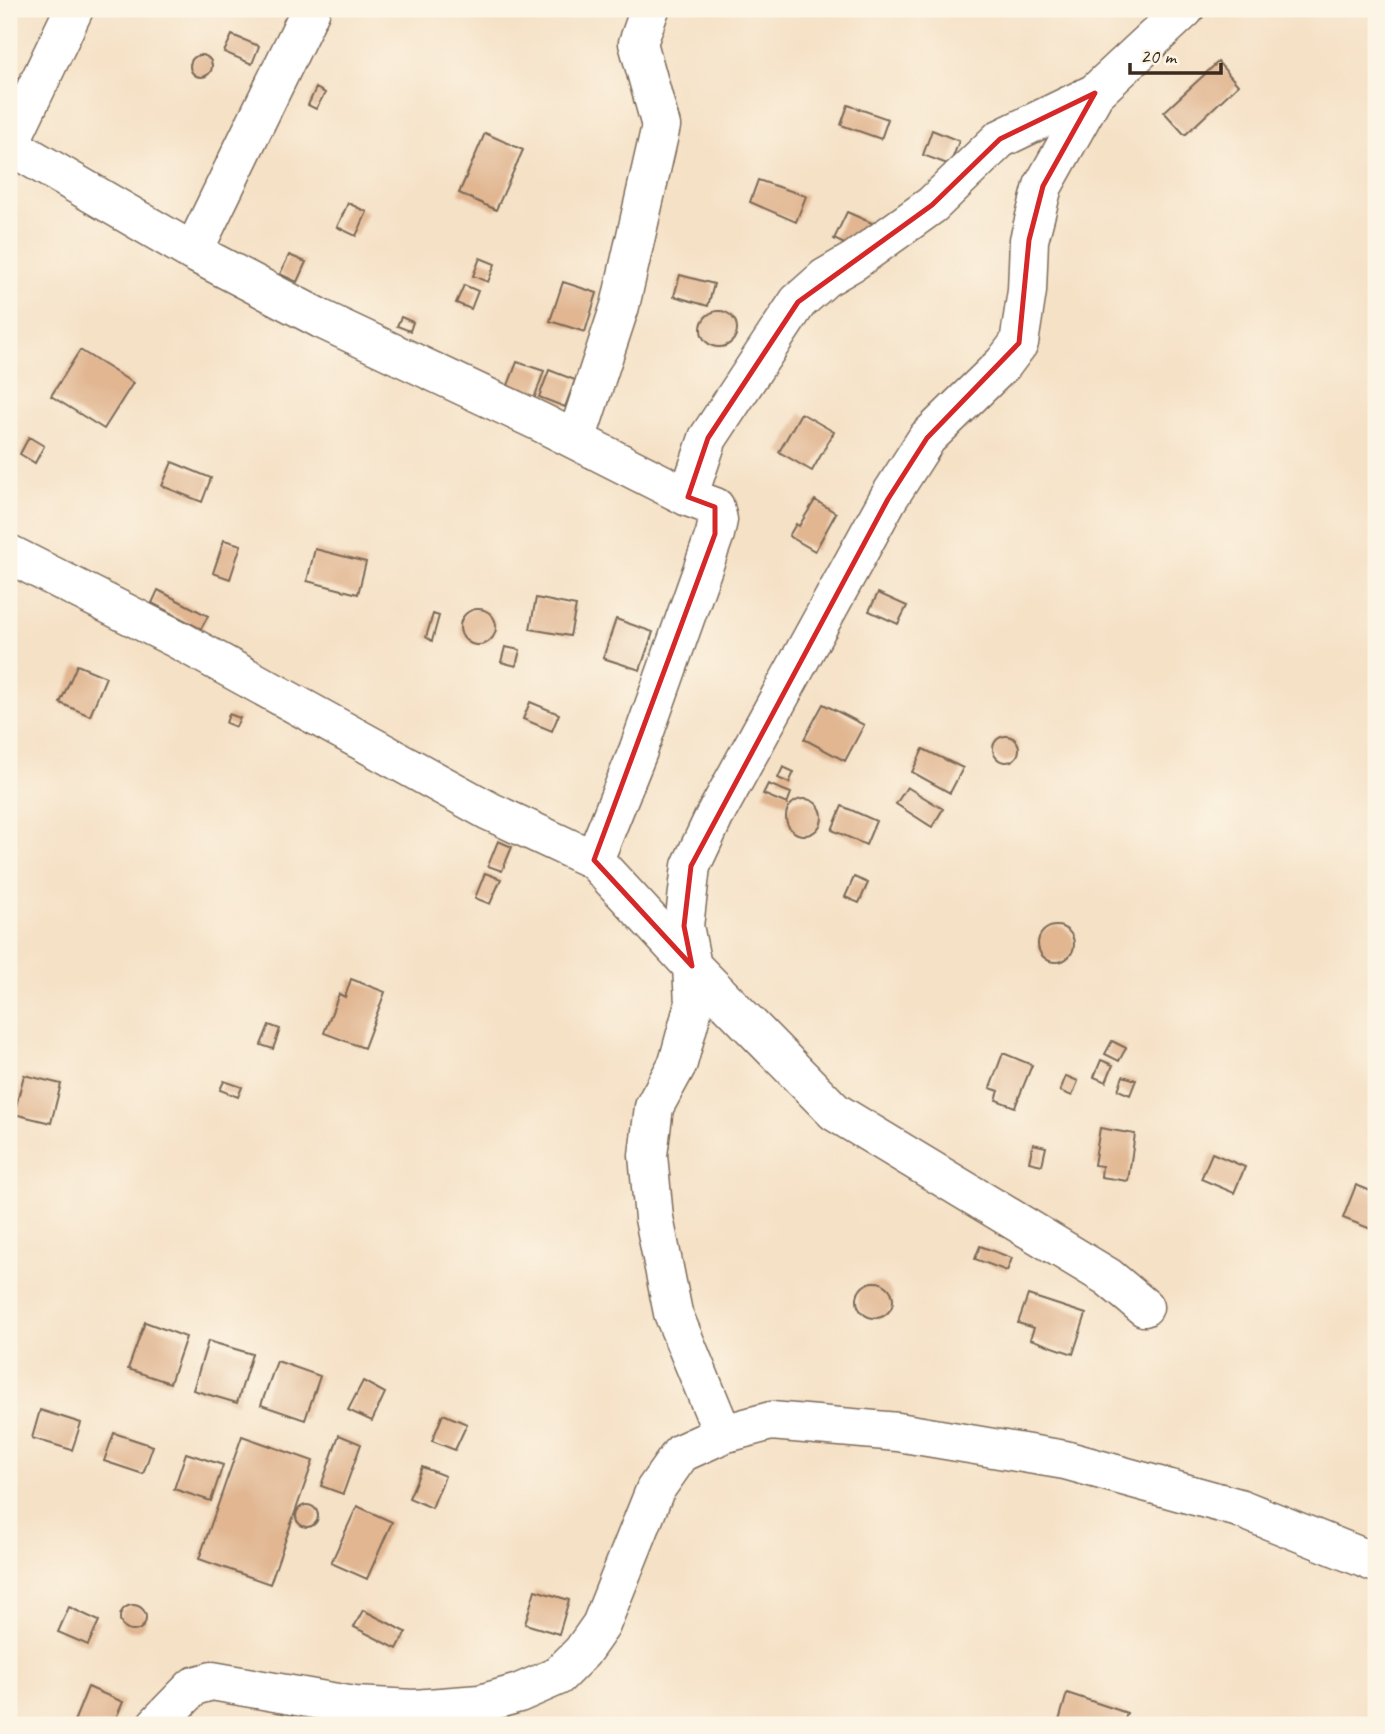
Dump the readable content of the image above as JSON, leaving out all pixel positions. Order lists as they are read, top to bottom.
{
  "scale_bar": "20 m"
}
